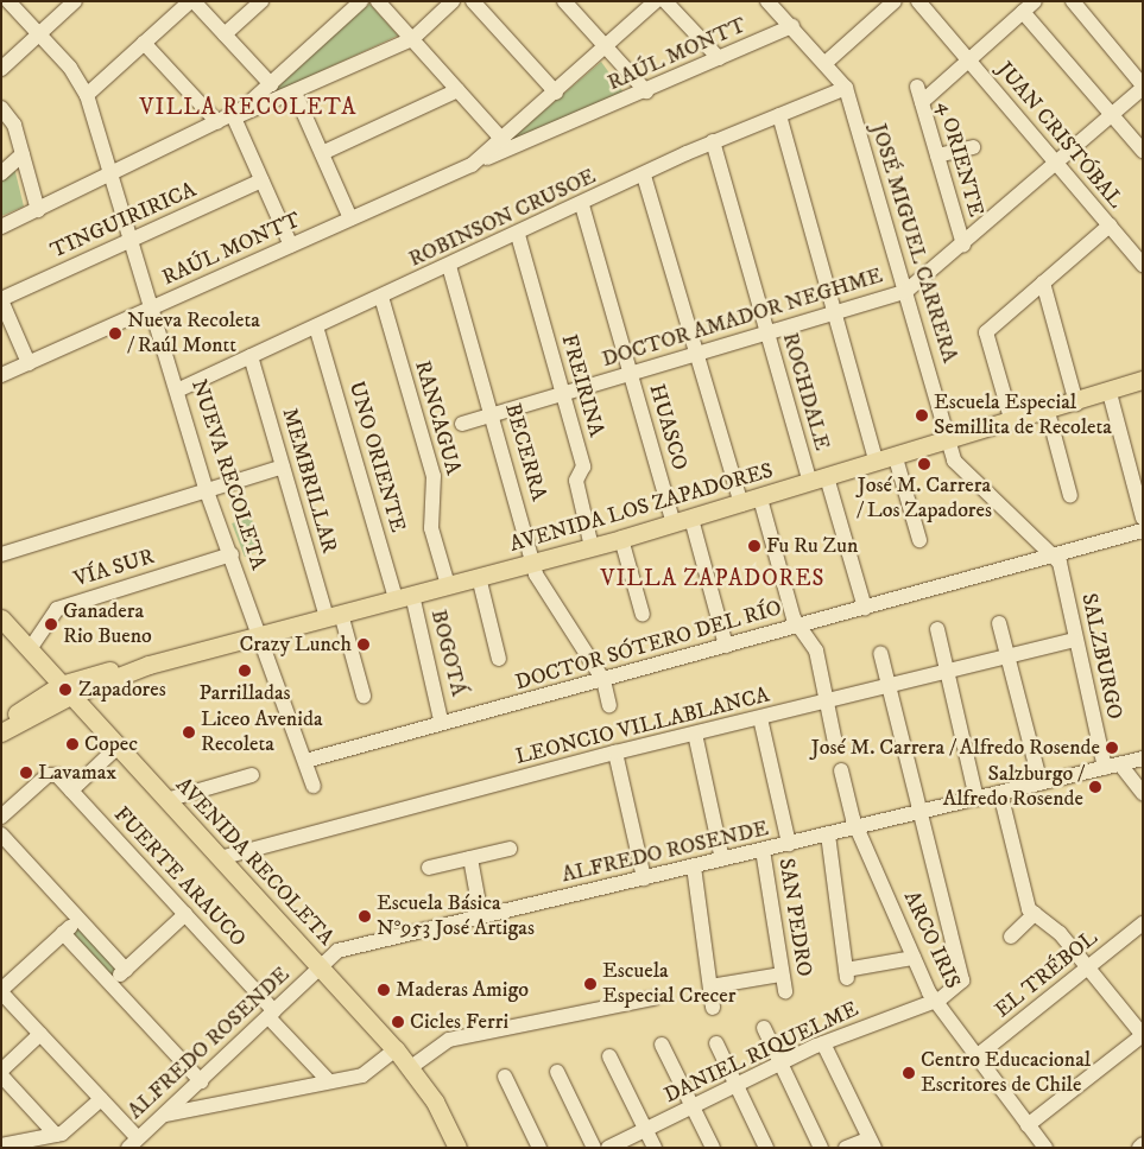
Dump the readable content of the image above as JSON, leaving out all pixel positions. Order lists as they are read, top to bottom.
{
  "streets": {
    "main road": ["AVENIDA LOS ZAPADORES", "AVENIDA RECOLETA"],
    "street": [
      "RAÚL MONTT",
      "JUAN CRISTÓBAL",
      "4 ORIENTE",
      "ROBINSON CRUSOE",
      "TINGUIRIRICA",
      "JOSÉ MIGUEL CARRERA",
      "DOCTOR AMADOR NEGHME",
      "FREIRINA",
      "ROCHDALE",
      "RANCAGUA",
      "HUASCO",
      "BECERRA",
      "UNO ORIENTE",
      "NUEVA RECOLETA",
      "MEMBRILLAR",
      "VÍA SUR",
      "DOCTOR SÓTERO DEL RÍO",
      "BOGOTÁ",
      "SALZBURGO",
      "LEONCIO VILLABLANCA",
      "ALFREDO ROSENDE",
      "FUERTE ARAUCO",
      "SAN PEDRO",
      "ARCO IRIS",
      "EL TRÉBOL",
      "DANIEL RIQUELME"
    ]
  },
  "crossings": [
    ["RAÚL MONTT", "JOSÉ MIGUEL CARRERA"],
    ["RAÚL MONTT", "NUEVA RECOLETA"],
    ["JUAN CRISTÓBAL", "DOCTOR AMADOR NEGHME"],
    ["4 ORIENTE", "DOCTOR AMADOR NEGHME"],
    ["ROBINSON CRUSOE", "JOSÉ MIGUEL CARRERA"],
    ["ROBINSON CRUSOE", "FREIRINA"],
    ["ROBINSON CRUSOE", "ROCHDALE"],
    ["ROBINSON CRUSOE", "RANCAGUA"],
    ["ROBINSON CRUSOE", "HUASCO"],
    ["ROBINSON CRUSOE", "BECERRA"],
    ["ROBINSON CRUSOE", "UNO ORIENTE"],
    ["ROBINSON CRUSOE", "NUEVA RECOLETA"],
    ["ROBINSON CRUSOE", "MEMBRILLAR"],
    ["TINGUIRIRICA", "NUEVA RECOLETA"],
    ["JOSÉ MIGUEL CARRERA", "DOCTOR AMADOR NEGHME"],
    ["JOSÉ MIGUEL CARRERA", "AVENIDA LOS ZAPADORES"],
    ["JOSÉ MIGUEL CARRERA", "DOCTOR SÓTERO DEL RÍO"],
    ["JOSÉ MIGUEL CARRERA", "SALZBURGO"],
    ["DOCTOR AMADOR NEGHME", "FREIRINA"],
    ["DOCTOR AMADOR NEGHME", "ROCHDALE"],
    ["DOCTOR AMADOR NEGHME", "HUASCO"],
    ["DOCTOR AMADOR NEGHME", "BECERRA"],
    ["FREIRINA", "AVENIDA LOS ZAPADORES"],
    ["ROCHDALE", "AVENIDA LOS ZAPADORES"],
    ["ROCHDALE", "DOCTOR SÓTERO DEL RÍO"],
    ["RANCAGUA", "AVENIDA LOS ZAPADORES"],
    ["HUASCO", "AVENIDA LOS ZAPADORES"],
    ["BECERRA", "AVENIDA LOS ZAPADORES"],
    ["BECERRA", "DOCTOR SÓTERO DEL RÍO"],
    ["UNO ORIENTE", "AVENIDA LOS ZAPADORES"],
    ["UNO ORIENTE", "BOGOTÁ"],
    ["NUEVA RECOLETA", "AVENIDA LOS ZAPADORES"],
    ["NUEVA RECOLETA", "VÍA SUR"],
    ["NUEVA RECOLETA", "DOCTOR SÓTERO DEL RÍO"],
    ["MEMBRILLAR", "AVENIDA LOS ZAPADORES"],
    ["AVENIDA LOS ZAPADORES", "BOGOTÁ"],
    ["AVENIDA LOS ZAPADORES", "AVENIDA RECOLETA"],
    ["VÍA SUR", "AVENIDA RECOLETA"],
    ["DOCTOR SÓTERO DEL RÍO", "BOGOTÁ"],
    ["DOCTOR SÓTERO DEL RÍO", "SALZBURGO"],
    ["SALZBURGO", "LEONCIO VILLABLANCA"],
    ["SALZBURGO", "ALFREDO ROSENDE"],
    ["LEONCIO VILLABLANCA", "AVENIDA RECOLETA"],
    ["ALFREDO ROSENDE", "AVENIDA RECOLETA"],
    ["ALFREDO ROSENDE", "FUERTE ARAUCO"],
    ["ALFREDO ROSENDE", "SAN PEDRO"],
    ["ALFREDO ROSENDE", "ARCO IRIS"],
    ["ALFREDO ROSENDE", "DANIEL RIQUELME"],
    ["ARCO IRIS", "EL TRÉBOL"],
    ["ARCO IRIS", "DANIEL RIQUELME"]
  ],
  "districts": ["VILLA RECOLETA", "VILLA ZAPADORES"],
  "places": [
    "Nueva Recoleta / Raúl Montt",
    "Escuela Especial Semillita de Recoleta",
    "José M. Carrera / Los Zapadores",
    "Fu Ru Zun",
    "Ganadera Rio Bueno",
    "Crazy Lunch",
    "Parrilladas",
    "Zapadores",
    "Liceo Avenida Recoleta",
    "Copec",
    "José M. Carrera / Alfredo Rosende",
    "Lavamax",
    "Salzburgo / Alfredo Rosende",
    "Escuela Básica N°953 José Artigas",
    "Escuela Especial Crecer",
    "Maderas Amigo",
    "Cicles Ferri",
    "Centro Educacional Escritores de Chile"
  ]
}
